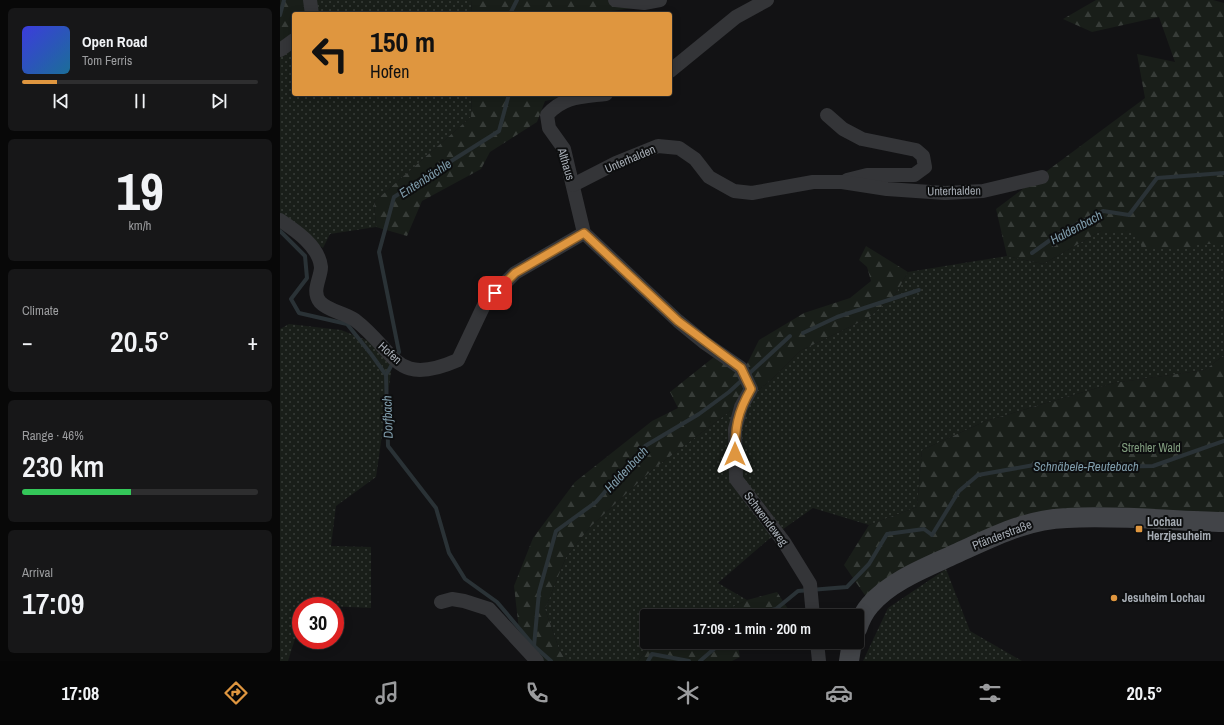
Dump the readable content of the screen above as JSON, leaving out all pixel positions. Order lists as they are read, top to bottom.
{
  "streets": {
    "street": [
      "Unterhalden",
      "Althaus",
      "Hofen",
      "Schwendeweg",
      "Pfänderstraße"
    ]
  },
  "crossings": [
    ["Unterhalden", "Althaus"],
    ["Althaus", "Hofen"],
    ["Althaus", "Schwendeweg"],
    ["Hofen", "Schwendeweg"]
  ],
  "water": [
    "Entenbächle",
    "Haldenbach",
    "Dorfbach",
    "Schnäbele-Reutebach"
  ],
  "parks": ["Strehler Wald"],
  "places": {
    "transit": ["Lochau Herzjesuheim"],
    "other": ["Jesuheim Lochau"]
  },
  "page": {
    "turn": ["150 m", "Hofen"],
    "song": ["Open Road", "Tom Ferris"],
    "tile": [
      ["19", "km/h"],
      "Climate",
      ["Range · 46%", "230 km"],
      ["Arrival", "17:09"]
    ],
    "heat": ["−", "20.5°", "+"],
    "limit": "30",
    "trip": "17:09 · 1 min · 200 m",
    "tabs": ["17:08", "20.5°"]
  }
}
